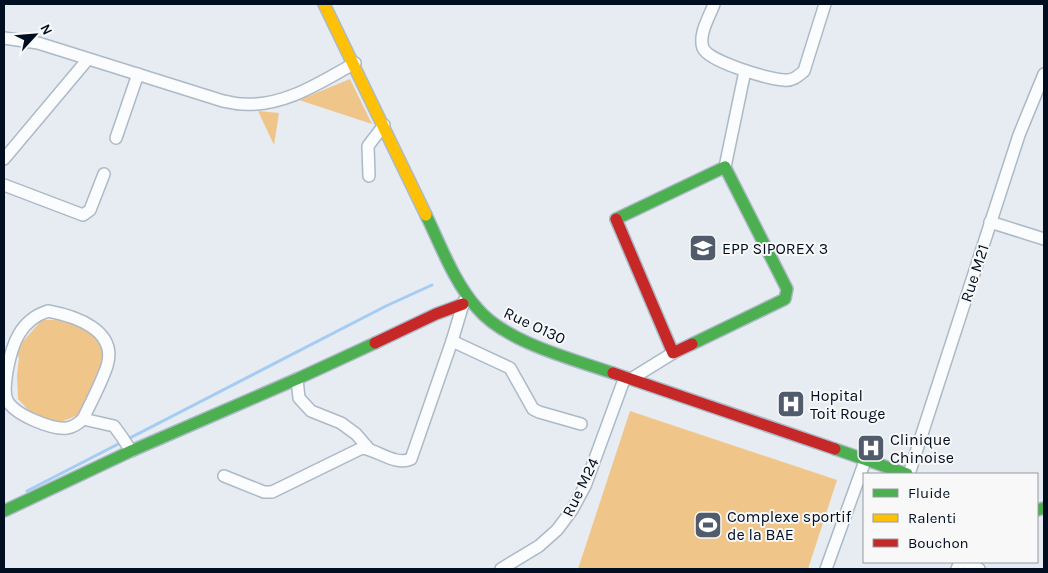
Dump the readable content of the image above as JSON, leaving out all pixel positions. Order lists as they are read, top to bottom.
{
  "streets": {
    "street": ["Rue M21", "Rue O130", "Rue M24"]
  },
  "crossings": [
    ["Rue O130", "Rue M24"]
  ],
  "places": {
    "school or university": ["EPP SIPOREX 3"],
    "hospital": ["Hopital Toit Rouge", "Clinique Chinoise"],
    "sports": ["Complexe sportif de la BAE"]
  },
  "legend": ["Fluide", "Ralenti", "Bouchon"],
  "north": "top right"
}
